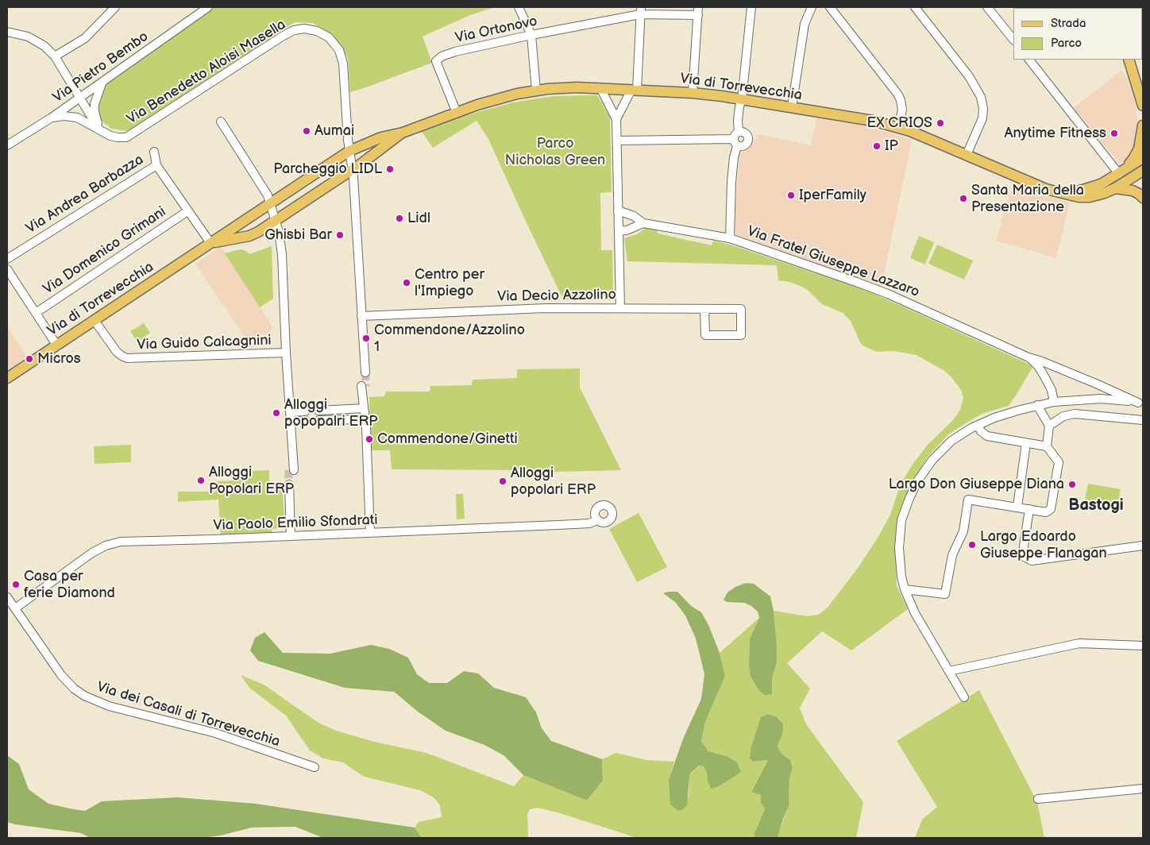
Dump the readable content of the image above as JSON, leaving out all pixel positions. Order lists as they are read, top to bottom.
{
  "streets": {
    "main road": ["Via di Torrevecchia"],
    "street": [
      "Via Ortonovo",
      "Via Pietro Bembo",
      "Via Benedetto Aloisi Masella",
      "Via Andrea Barbazza",
      "Via Domenico Grimani",
      "Via Fratel Giuseppe Lazzaro",
      "Via Decio Azzolino",
      "Via Guido Calcagnini",
      "Via Paolo Emilio Sfondrati",
      "Via dei Casali di Torrevecchia"
    ]
  },
  "crossings": [
    ["Via Ortonovo", "Via di Torrevecchia"],
    ["Via Pietro Bembo", "Via Benedetto Aloisi Masella"],
    ["Via Benedetto Aloisi Masella", "Via di Torrevecchia"],
    ["Via di Torrevecchia", "Via Guido Calcagnini"],
    ["Via Paolo Emilio Sfondrati", "Via dei Casali di Torrevecchia"]
  ],
  "districts": ["Bastogi"],
  "parks": ["Parco Nicholas Green"],
  "places": [
    "EX CRIOS",
    "Aumai",
    "Anytime Fitness",
    "IP",
    "Parcheggio LIDL",
    "IperFamily",
    "Santa Maria della Presentazione",
    "Lidl",
    "Ghisbi Bar",
    "Centro per l'Impiego",
    "Commendone/Azzolino 1",
    "Micros",
    "Alloggi popopalri ERP",
    "Commendone/Ginetti",
    "Alloggi Popolari ERP",
    "Alloggi popolari ERP",
    "Largo Don Giuseppe Diana",
    "Largo Edoardo Giuseppe Flanagan",
    "Casa per ferie Diamond"
  ],
  "legend": ["Strada", "Parco"]
}
